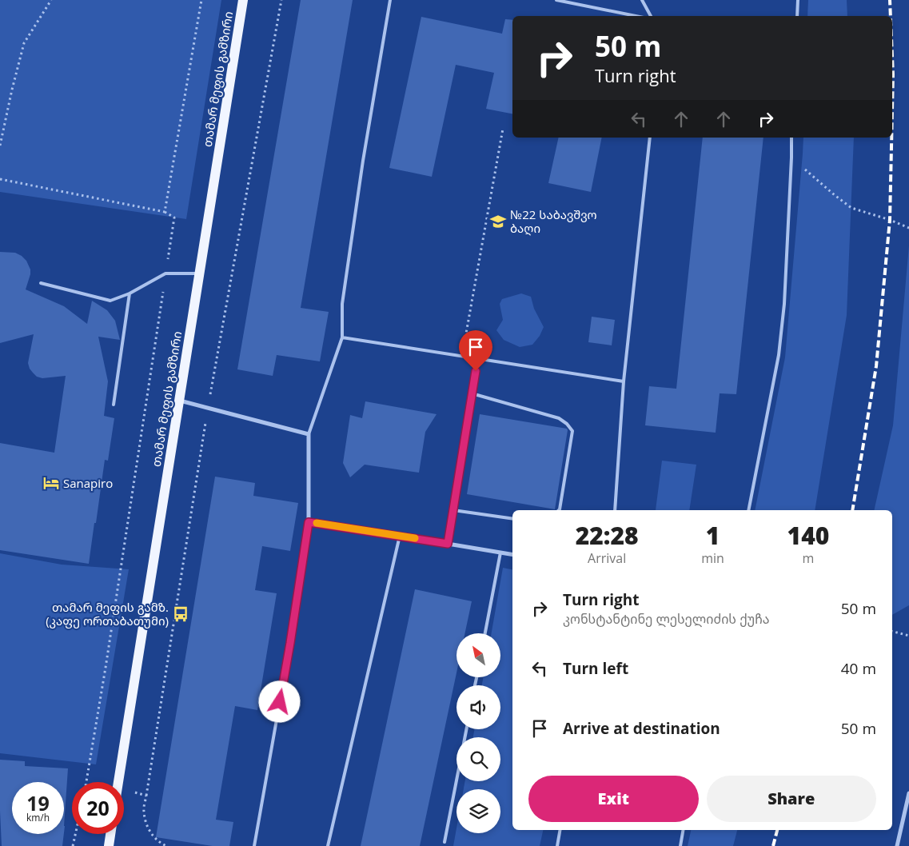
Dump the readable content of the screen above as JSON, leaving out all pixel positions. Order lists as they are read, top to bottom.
{
  "streets": {
    "main road": ["თამარ მეფის გამზირი"]
  },
  "places": {
    "school or university": ["№22 საბავშვო ბაღი"],
    "hotel": ["Sanapiro"],
    "bus stop": ["თამარ მეფის გამზ. (კაფე ორთაბათუმი)"]
  },
  "north": "top left",
  "page": {
    "turn": ["50 m", "Turn right"],
    "eta": [
      "22:28",
      "Arrival",
      "1",
      "min",
      "140",
      "m"
    ],
    "list": [
      {
        "name": "Turn right",
        "note": "კონსტანტინე ლესელიძის ქუჩა",
        "value": "50 m"
      },
      {
        "name": "Turn left",
        "value": "40 m"
      },
      {
        "name": "Arrive at destination",
        "value": "50 m"
      }
    ],
    "buttons": ["Exit", "Share"],
    "speed": "19 km/h",
    "limit": "20"
  }
}
